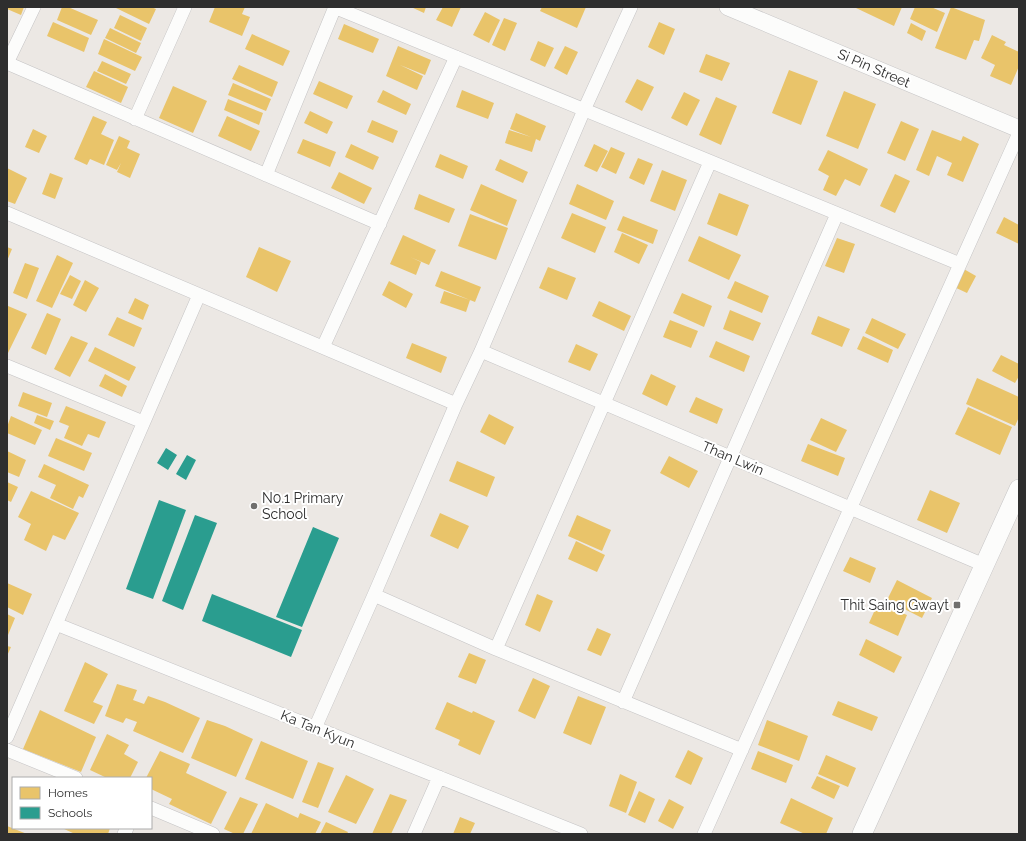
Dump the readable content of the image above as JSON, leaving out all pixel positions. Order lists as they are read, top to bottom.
{
  "streets": {
    "street": ["Si Pin Street", "Than Lwin", "Ka Tan Kyun"]
  },
  "places": {
    "other": ["N0.1 Primary School"],
    "transit": ["Thit Saing Gwayt"]
  },
  "legend": ["Homes", "Schools"]
}
